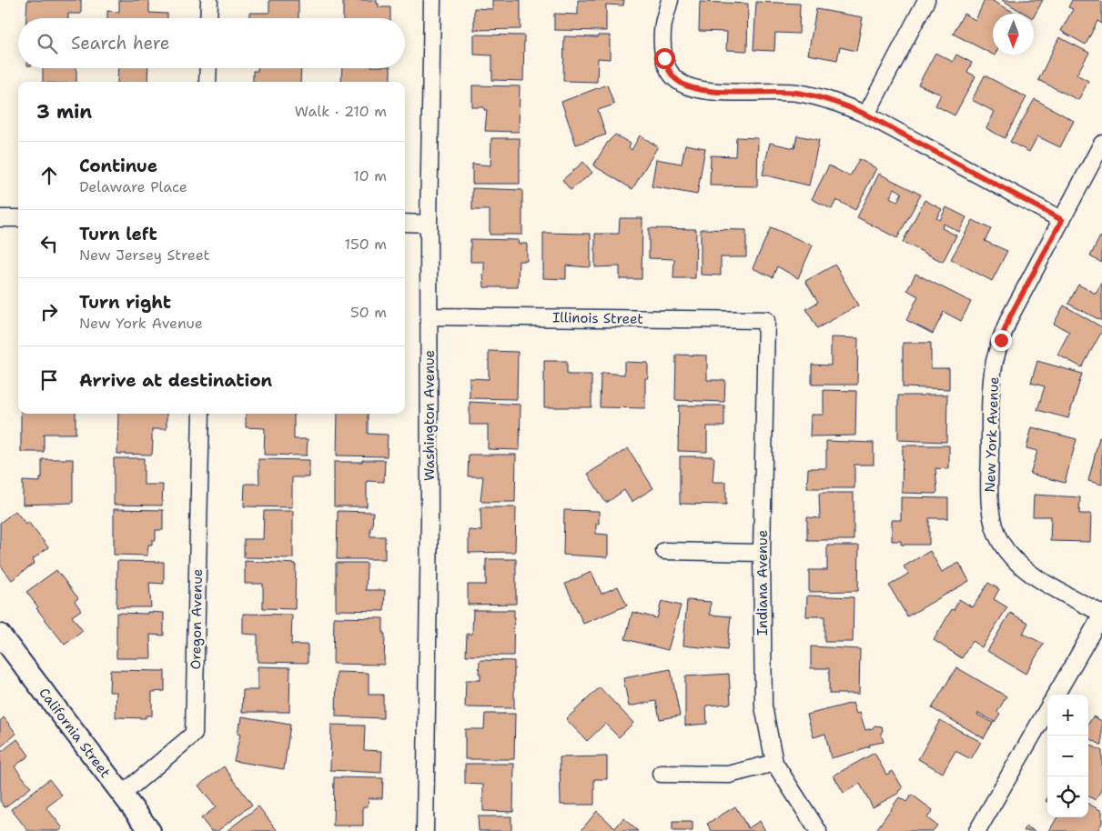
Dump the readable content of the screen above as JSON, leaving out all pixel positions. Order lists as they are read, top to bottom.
{
  "streets": {
    "street": [
      "Illinois Street",
      "Washington Avenue",
      "New York Avenue",
      "Indiana Avenue",
      "Oregon Avenue",
      "California Street"
    ]
  },
  "crossings": [
    ["Illinois Street", "Washington Avenue"],
    ["Illinois Street", "Indiana Avenue"],
    ["Oregon Avenue", "California Street"]
  ],
  "north": "bottom",
  "page": {
    "search": "Search here",
    "heading": ["3 min", "Walk · 210 m"],
    "list": [
      ["Continue", "Delaware Place", "10 m"],
      ["Turn left", "New Jersey Street", "150 m"],
      ["Turn right", "New York Avenue", "50 m"],
      "Arrive at destination"
    ],
    "map_buttons": ["+", "−"]
  }
}
